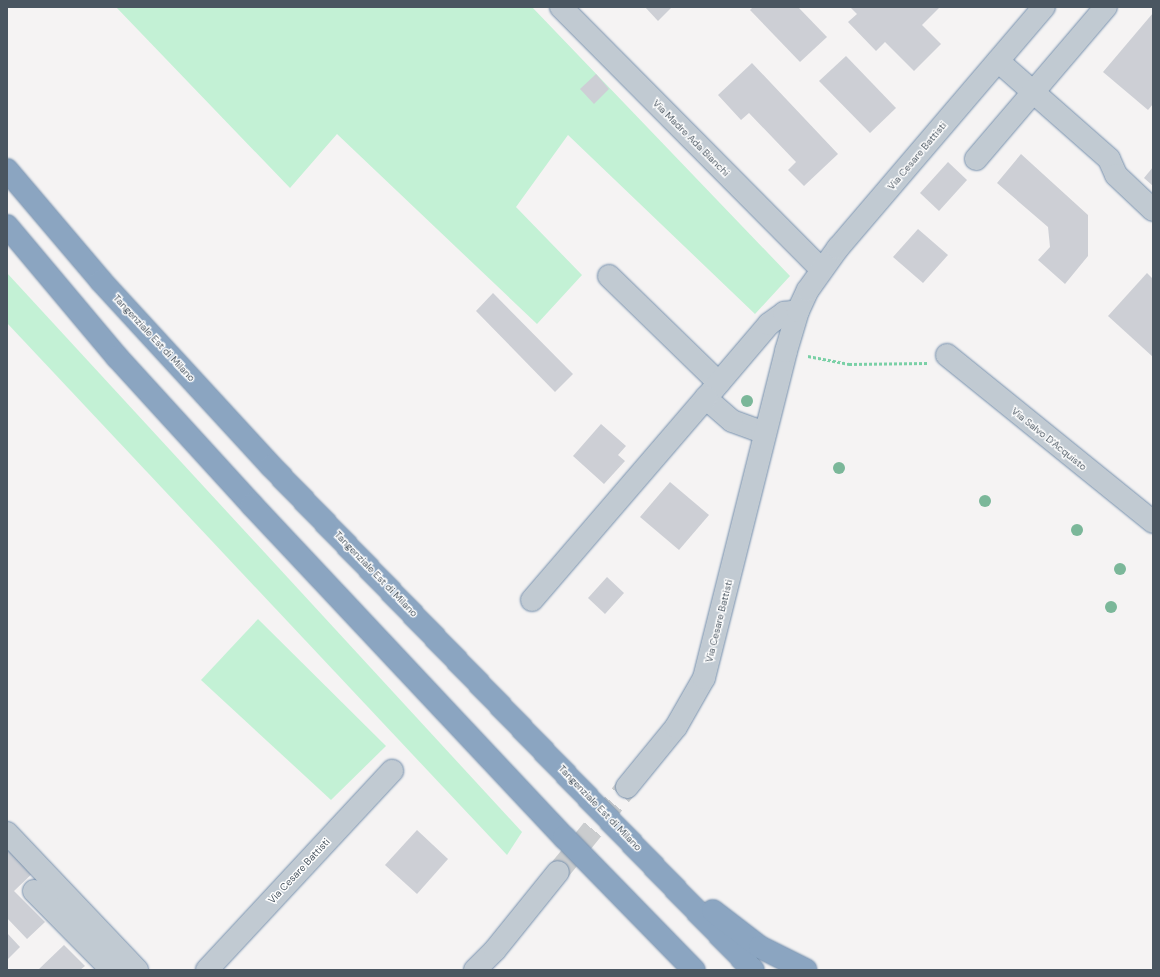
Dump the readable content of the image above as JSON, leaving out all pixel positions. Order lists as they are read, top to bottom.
{
  "streets": {
    "highway": ["Tangenziale Est di Milano"],
    "street": ["Via Madre Ada Bianchi", "Via Cesare Battisti", "Via Salvo D'Acquisto"]
  },
  "crossings": [
    ["Via Madre Ada Bianchi", "Via Cesare Battisti"]
  ]
}
